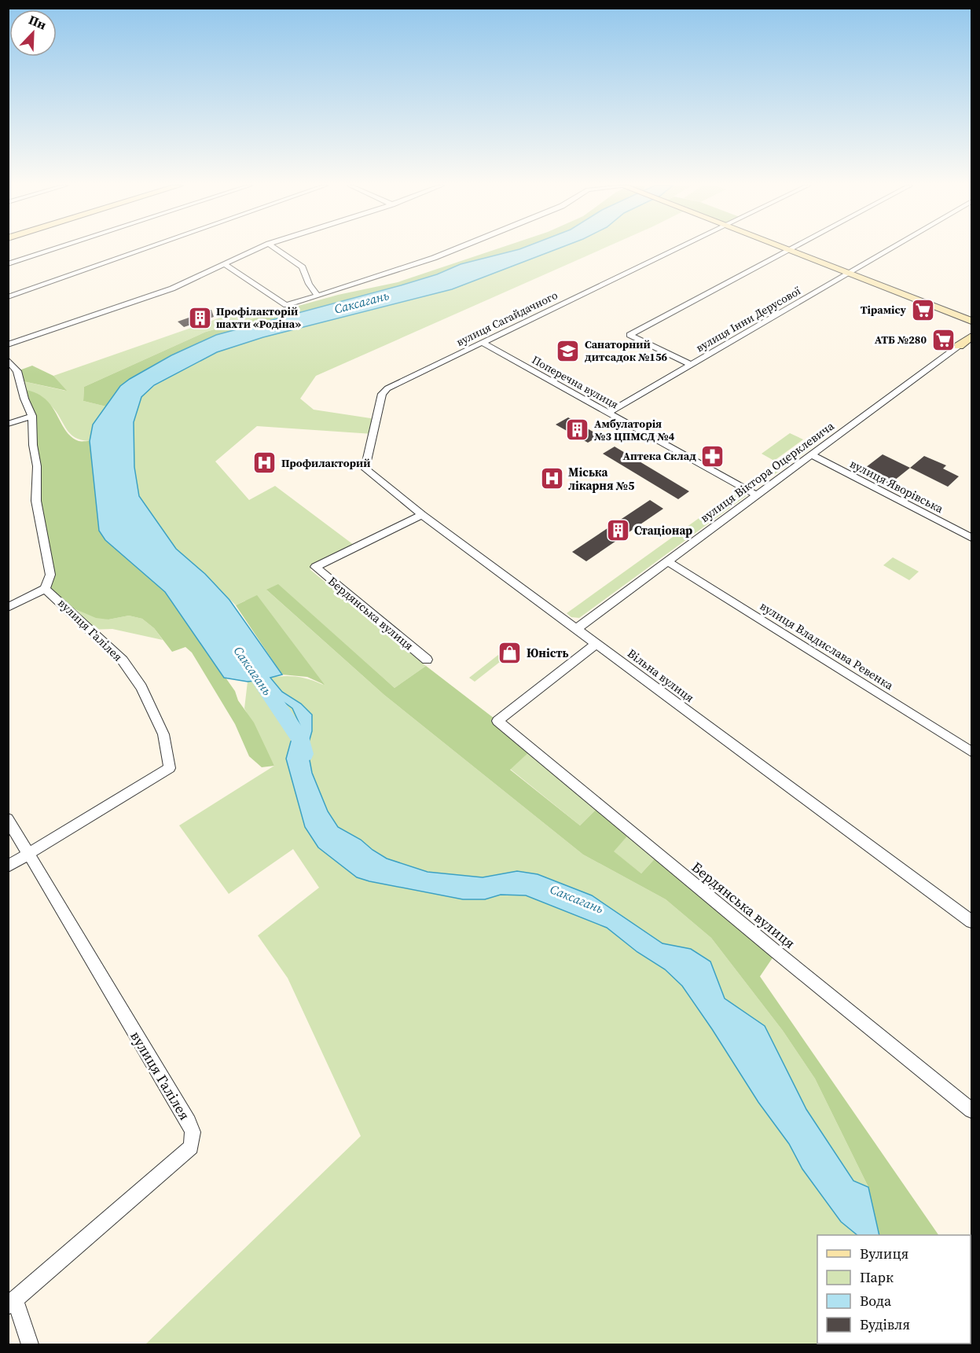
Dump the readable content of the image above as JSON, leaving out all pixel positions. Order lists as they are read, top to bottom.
{
  "streets": {
    "street": [
      "вулиця Сагайдачного",
      "вулиця Інни Дерусової",
      "Поперечна вулиця",
      "вулиця Віктора Оцерклевича",
      "вулиця Яворівська",
      "Бердянська вулиця",
      "вулиця Галілея",
      "вулиця Владислава Ревенка",
      "Вільна вулиця"
    ]
  },
  "crossings": [
    ["вулиця Сагайдачного", "Поперечна вулиця"],
    ["вулиця Сагайдачного", "Вільна вулиця"],
    ["вулиця Інни Дерусової", "Поперечна вулиця"],
    ["Поперечна вулиця", "вулиця Віктора Оцерклевича"],
    ["вулиця Віктора Оцерклевича", "вулиця Яворівська"],
    ["вулиця Віктора Оцерклевича", "вулиця Владислава Ревенка"],
    ["вулиця Віктора Оцерклевича", "Вільна вулиця"],
    ["Бердянська вулиця", "Вільна вулиця"]
  ],
  "water": ["Саксагань"],
  "places": {
    "supermarket": ["Тірамісу", "АТБ №280"],
    "building": ["Профілакторій шахти «Родіна»", "Амбулаторія №3 ЦПМСД №4", "Стаціонар"],
    "school or university": ["Санаторний дитсадок №156"],
    "pharmacy": ["Аптека Склад"],
    "hospital": ["Профилакторий", "Міська лікарня №5"],
    "shop": ["Юність"]
  },
  "legend": [
    "Вулиця",
    "Парк",
    "Вода",
    "Будівля"
  ],
  "north": "top right"
}
